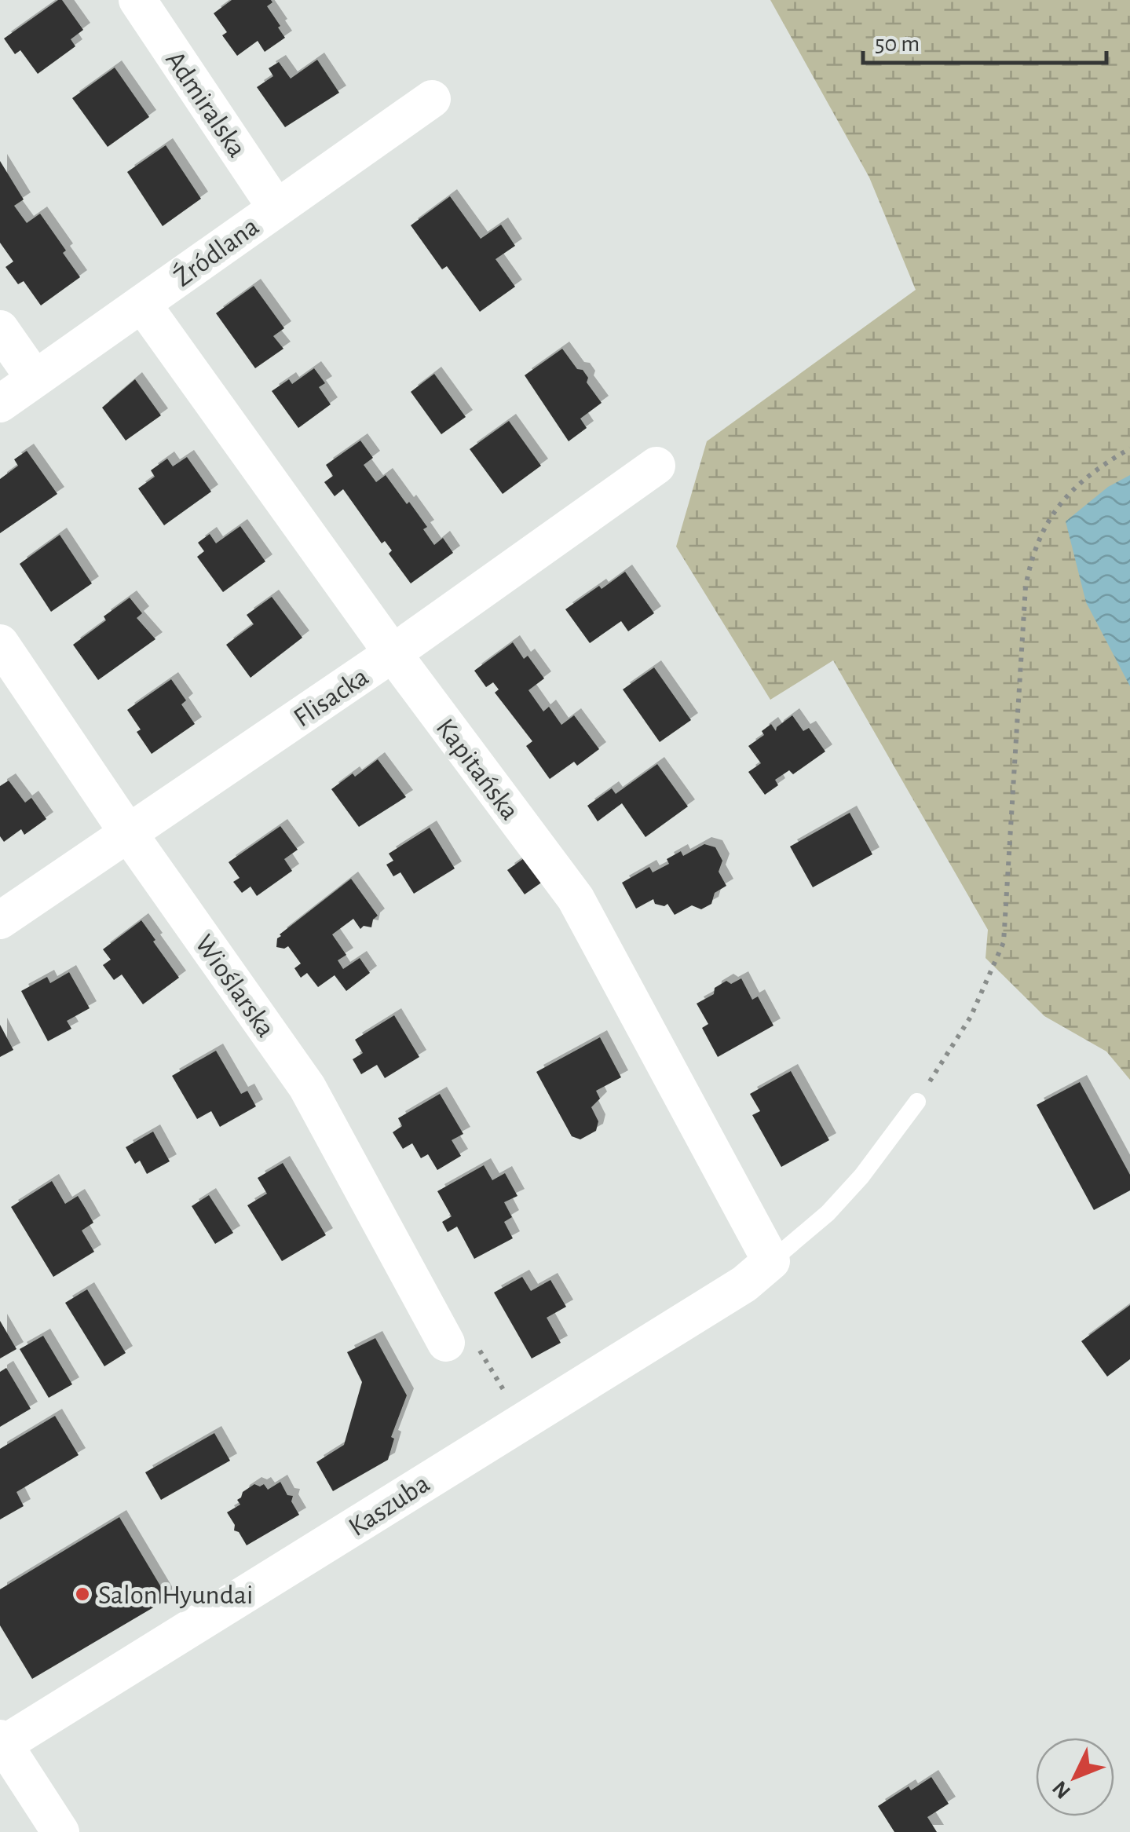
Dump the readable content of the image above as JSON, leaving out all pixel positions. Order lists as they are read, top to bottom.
{
  "streets": {
    "street": [
      "Admiralska",
      "Źródlana",
      "Flisacka",
      "Kapitańska",
      "Wioślarska",
      "Kaszuba"
    ]
  },
  "crossings": [
    ["Admiralska", "Źródlana"],
    ["Źródlana", "Kapitańska"],
    ["Flisacka", "Kapitańska"],
    ["Flisacka", "Wioślarska"],
    ["Kapitańska", "Kaszuba"]
  ],
  "places": ["Salon Hyundai"],
  "scale_bar": "50 m",
  "north": "bottom left"
}
